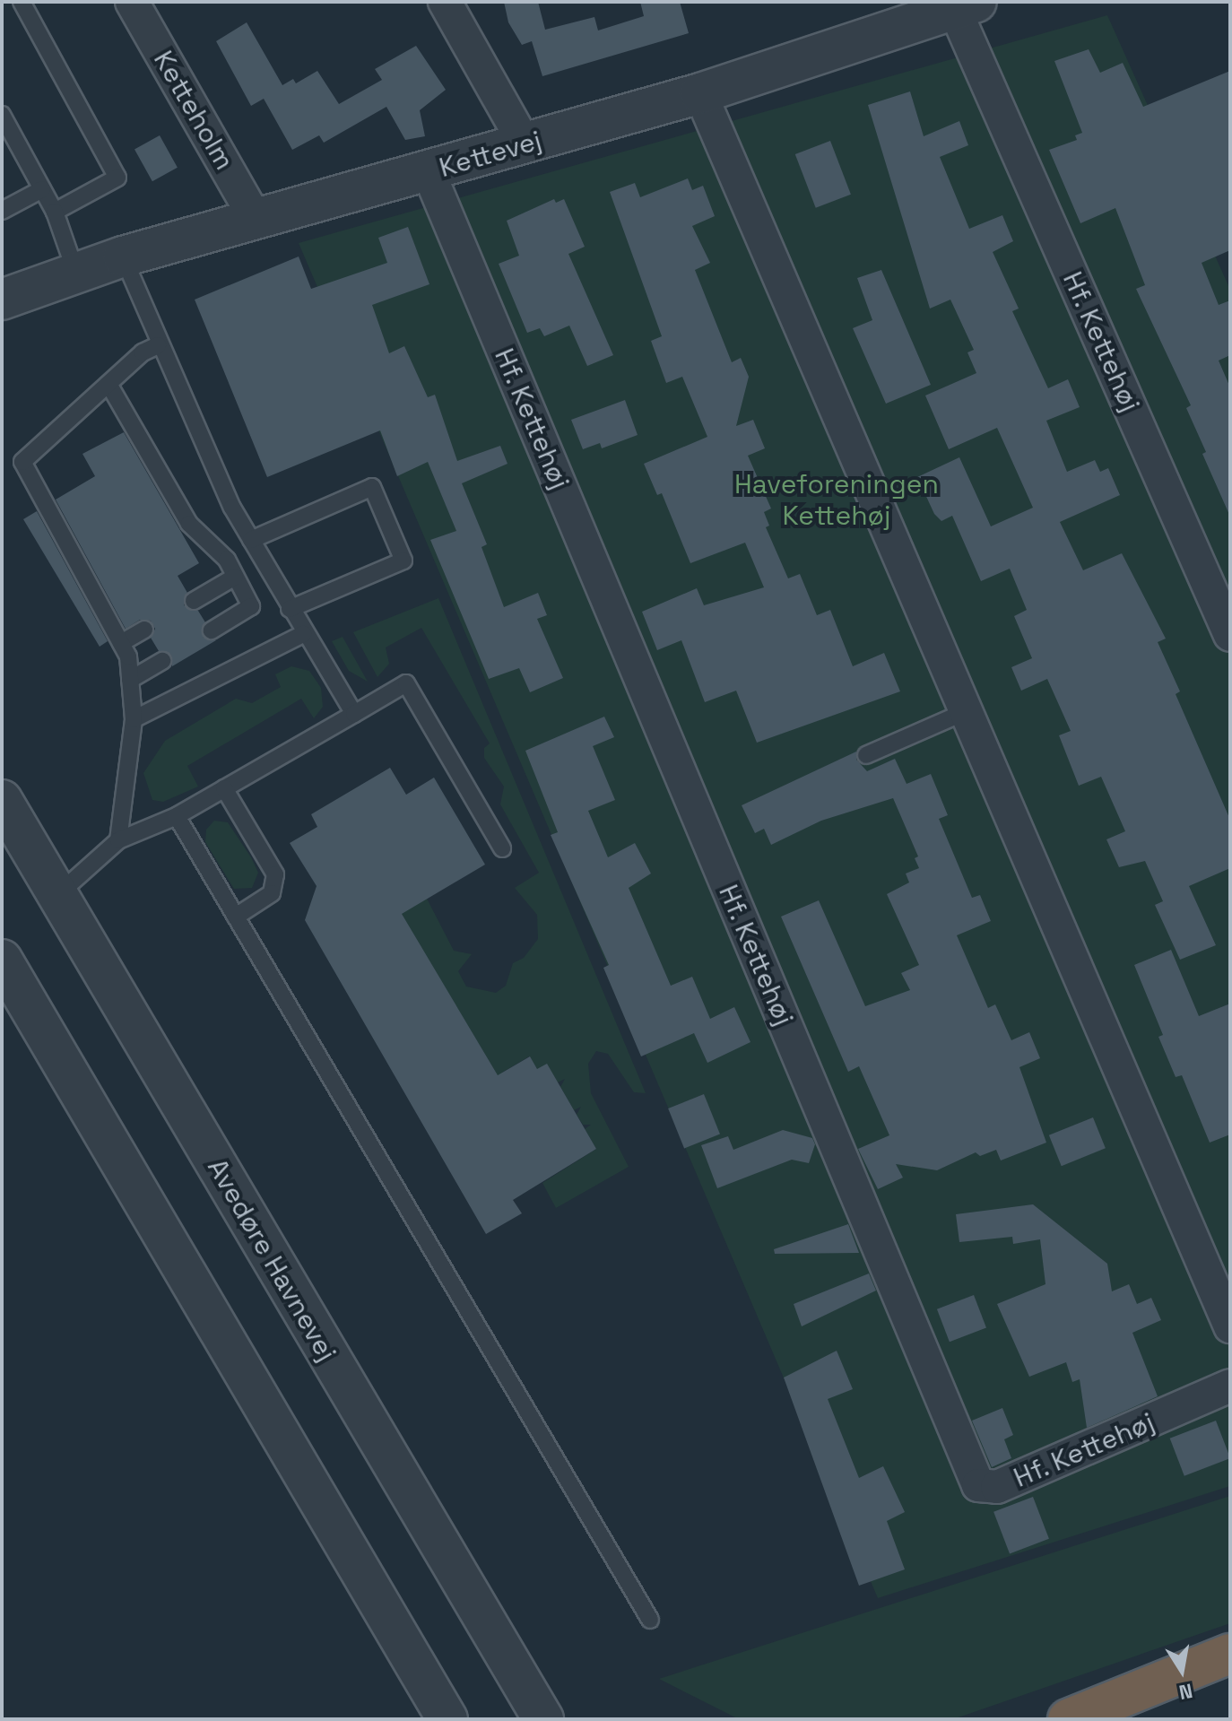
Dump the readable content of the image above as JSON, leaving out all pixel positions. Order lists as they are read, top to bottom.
{
  "streets": {
    "street": [
      "Ketteholm",
      "Kettevej",
      "Hf. Kettehøj",
      "Avedøre Havnevej"
    ]
  },
  "crossings": [
    ["Ketteholm", "Kettevej"],
    ["Kettevej", "Hf. Kettehøj"]
  ],
  "parks": ["Haveforeningen Kettehøj"],
  "north": "bottom"
}
